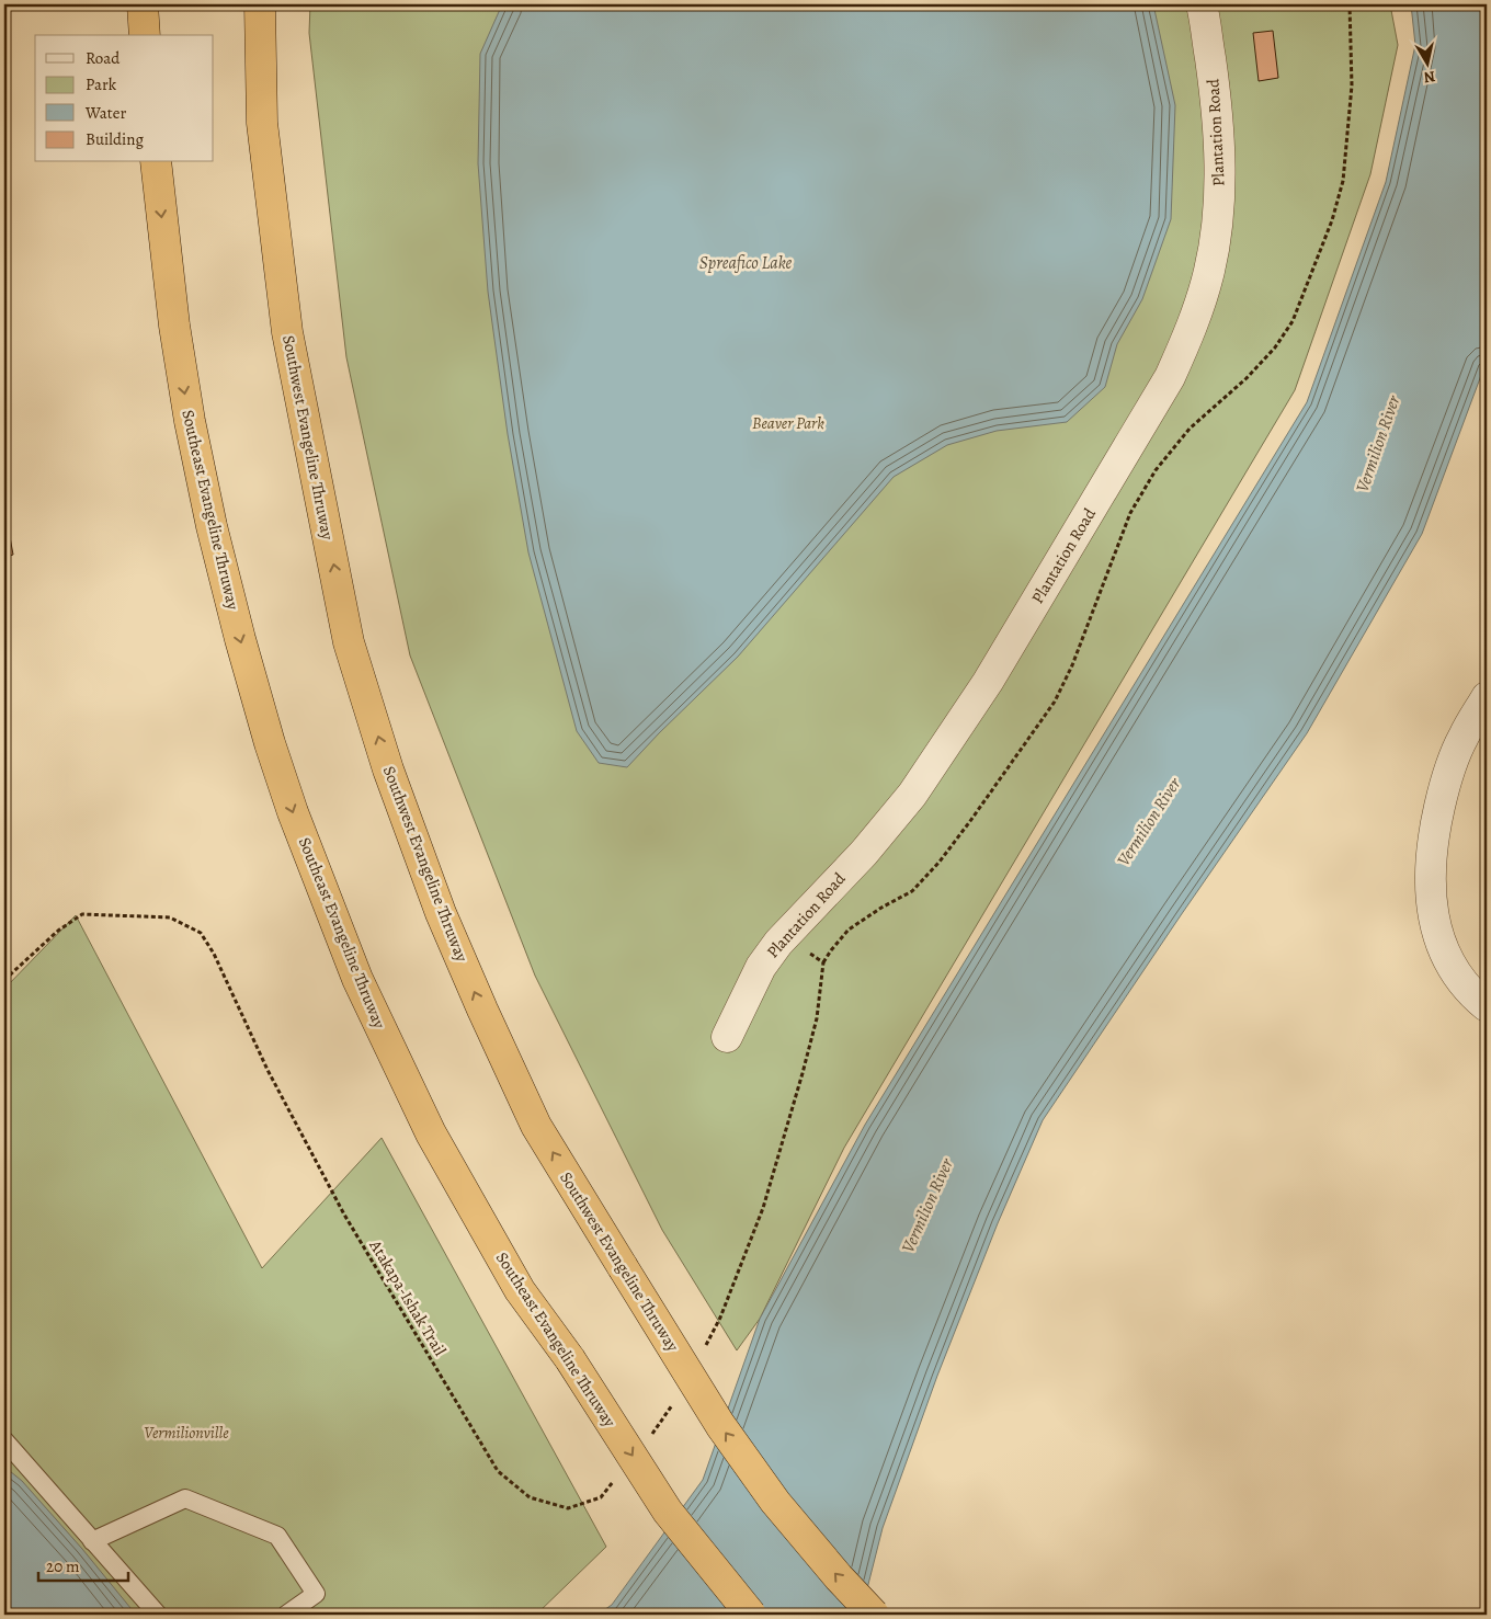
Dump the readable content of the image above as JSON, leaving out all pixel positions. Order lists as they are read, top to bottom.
{
  "streets": {
    "highway": ["Southwest Evangeline Thruway", "Southeast Evangeline Thruway"],
    "street": ["Plantation Road"],
    "path": ["Atakapa-Ishak Trail"]
  },
  "one_way": ["Southwest Evangeline Thruway", "Southeast Evangeline Thruway"],
  "water": ["Spreafico Lake", "Vermilion River"],
  "parks": ["Beaver Park", "Vermilionville"],
  "legend": [
    "Road",
    "Park",
    "Water",
    "Building"
  ],
  "scale_bar": "20 m",
  "north": "bottom"
}
